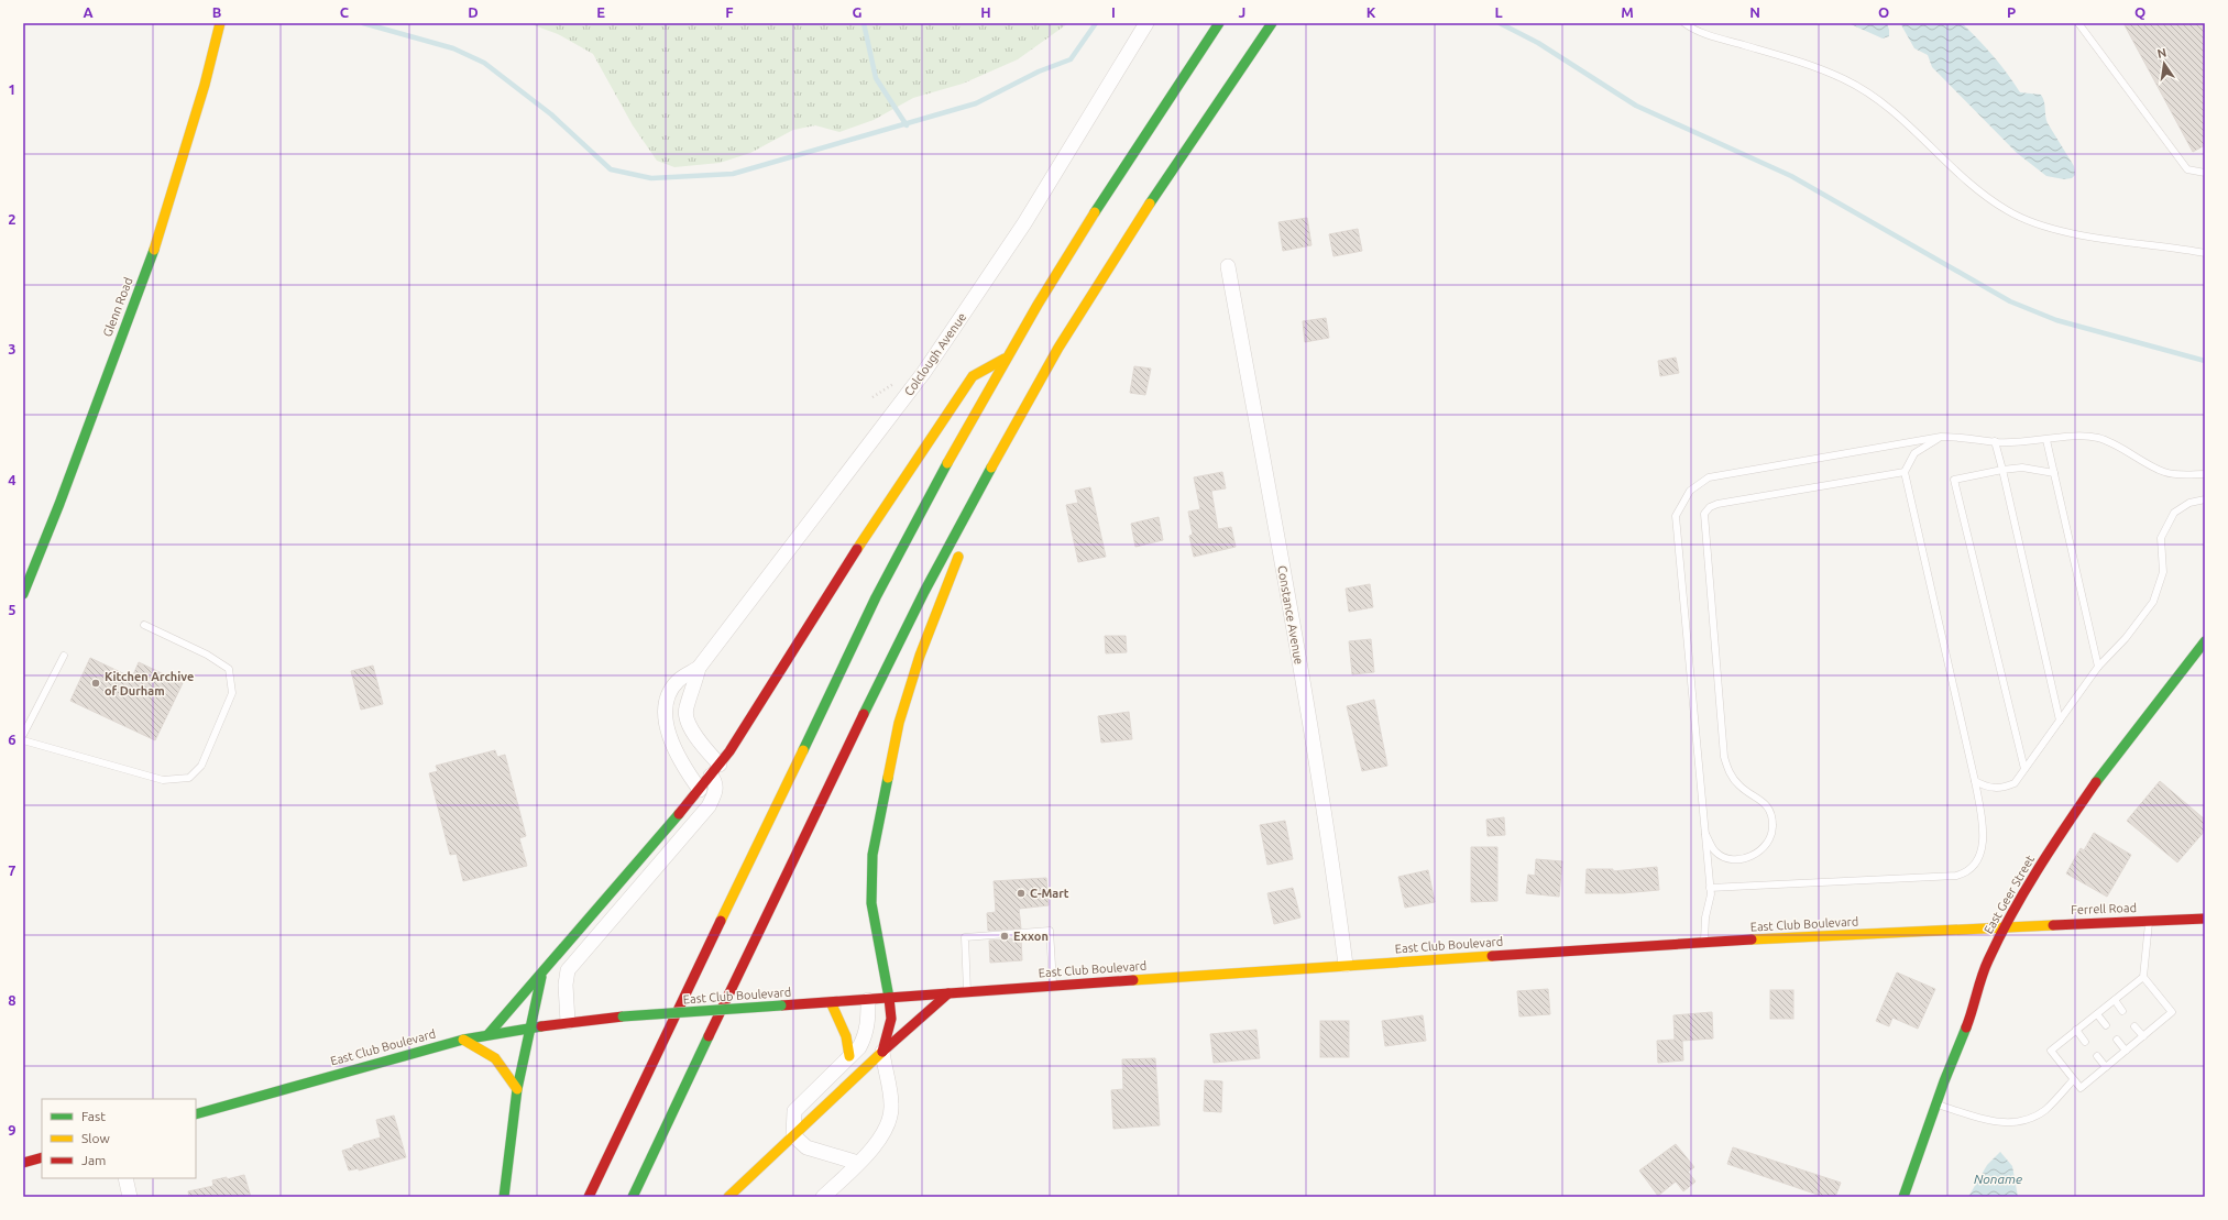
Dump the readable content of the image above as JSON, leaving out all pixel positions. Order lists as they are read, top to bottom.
{
  "streets": {
    "main road": [
      "Glenn Road",
      "East Geer Street",
      "Ferrell Road",
      "East Club Boulevard"
    ],
    "street": ["Colclough Avenue", "Constance Avenue"]
  },
  "crossings": [
    ["Constance Avenue", "East Club Boulevard"],
    ["East Geer Street", "Ferrell Road"],
    ["East Geer Street", "East Club Boulevard"],
    ["Ferrell Road", "East Club Boulevard"]
  ],
  "water": ["Noname"],
  "places": ["Kitchen Archive of Durham", "C-Mart", "Exxon"],
  "legend": ["Fast", "Slow", "Jam"],
  "north": "top",
  "grid": {
    "columns": [
      "A",
      "B",
      "C",
      "D",
      "E",
      "F",
      "G",
      "H",
      "I",
      "J",
      "K",
      "L",
      "M",
      "N",
      "O",
      "P",
      "Q"
    ],
    "rows": [
      "1",
      "2",
      "3",
      "4",
      "5",
      "6",
      "7",
      "8",
      "9"
    ]
  }
}
